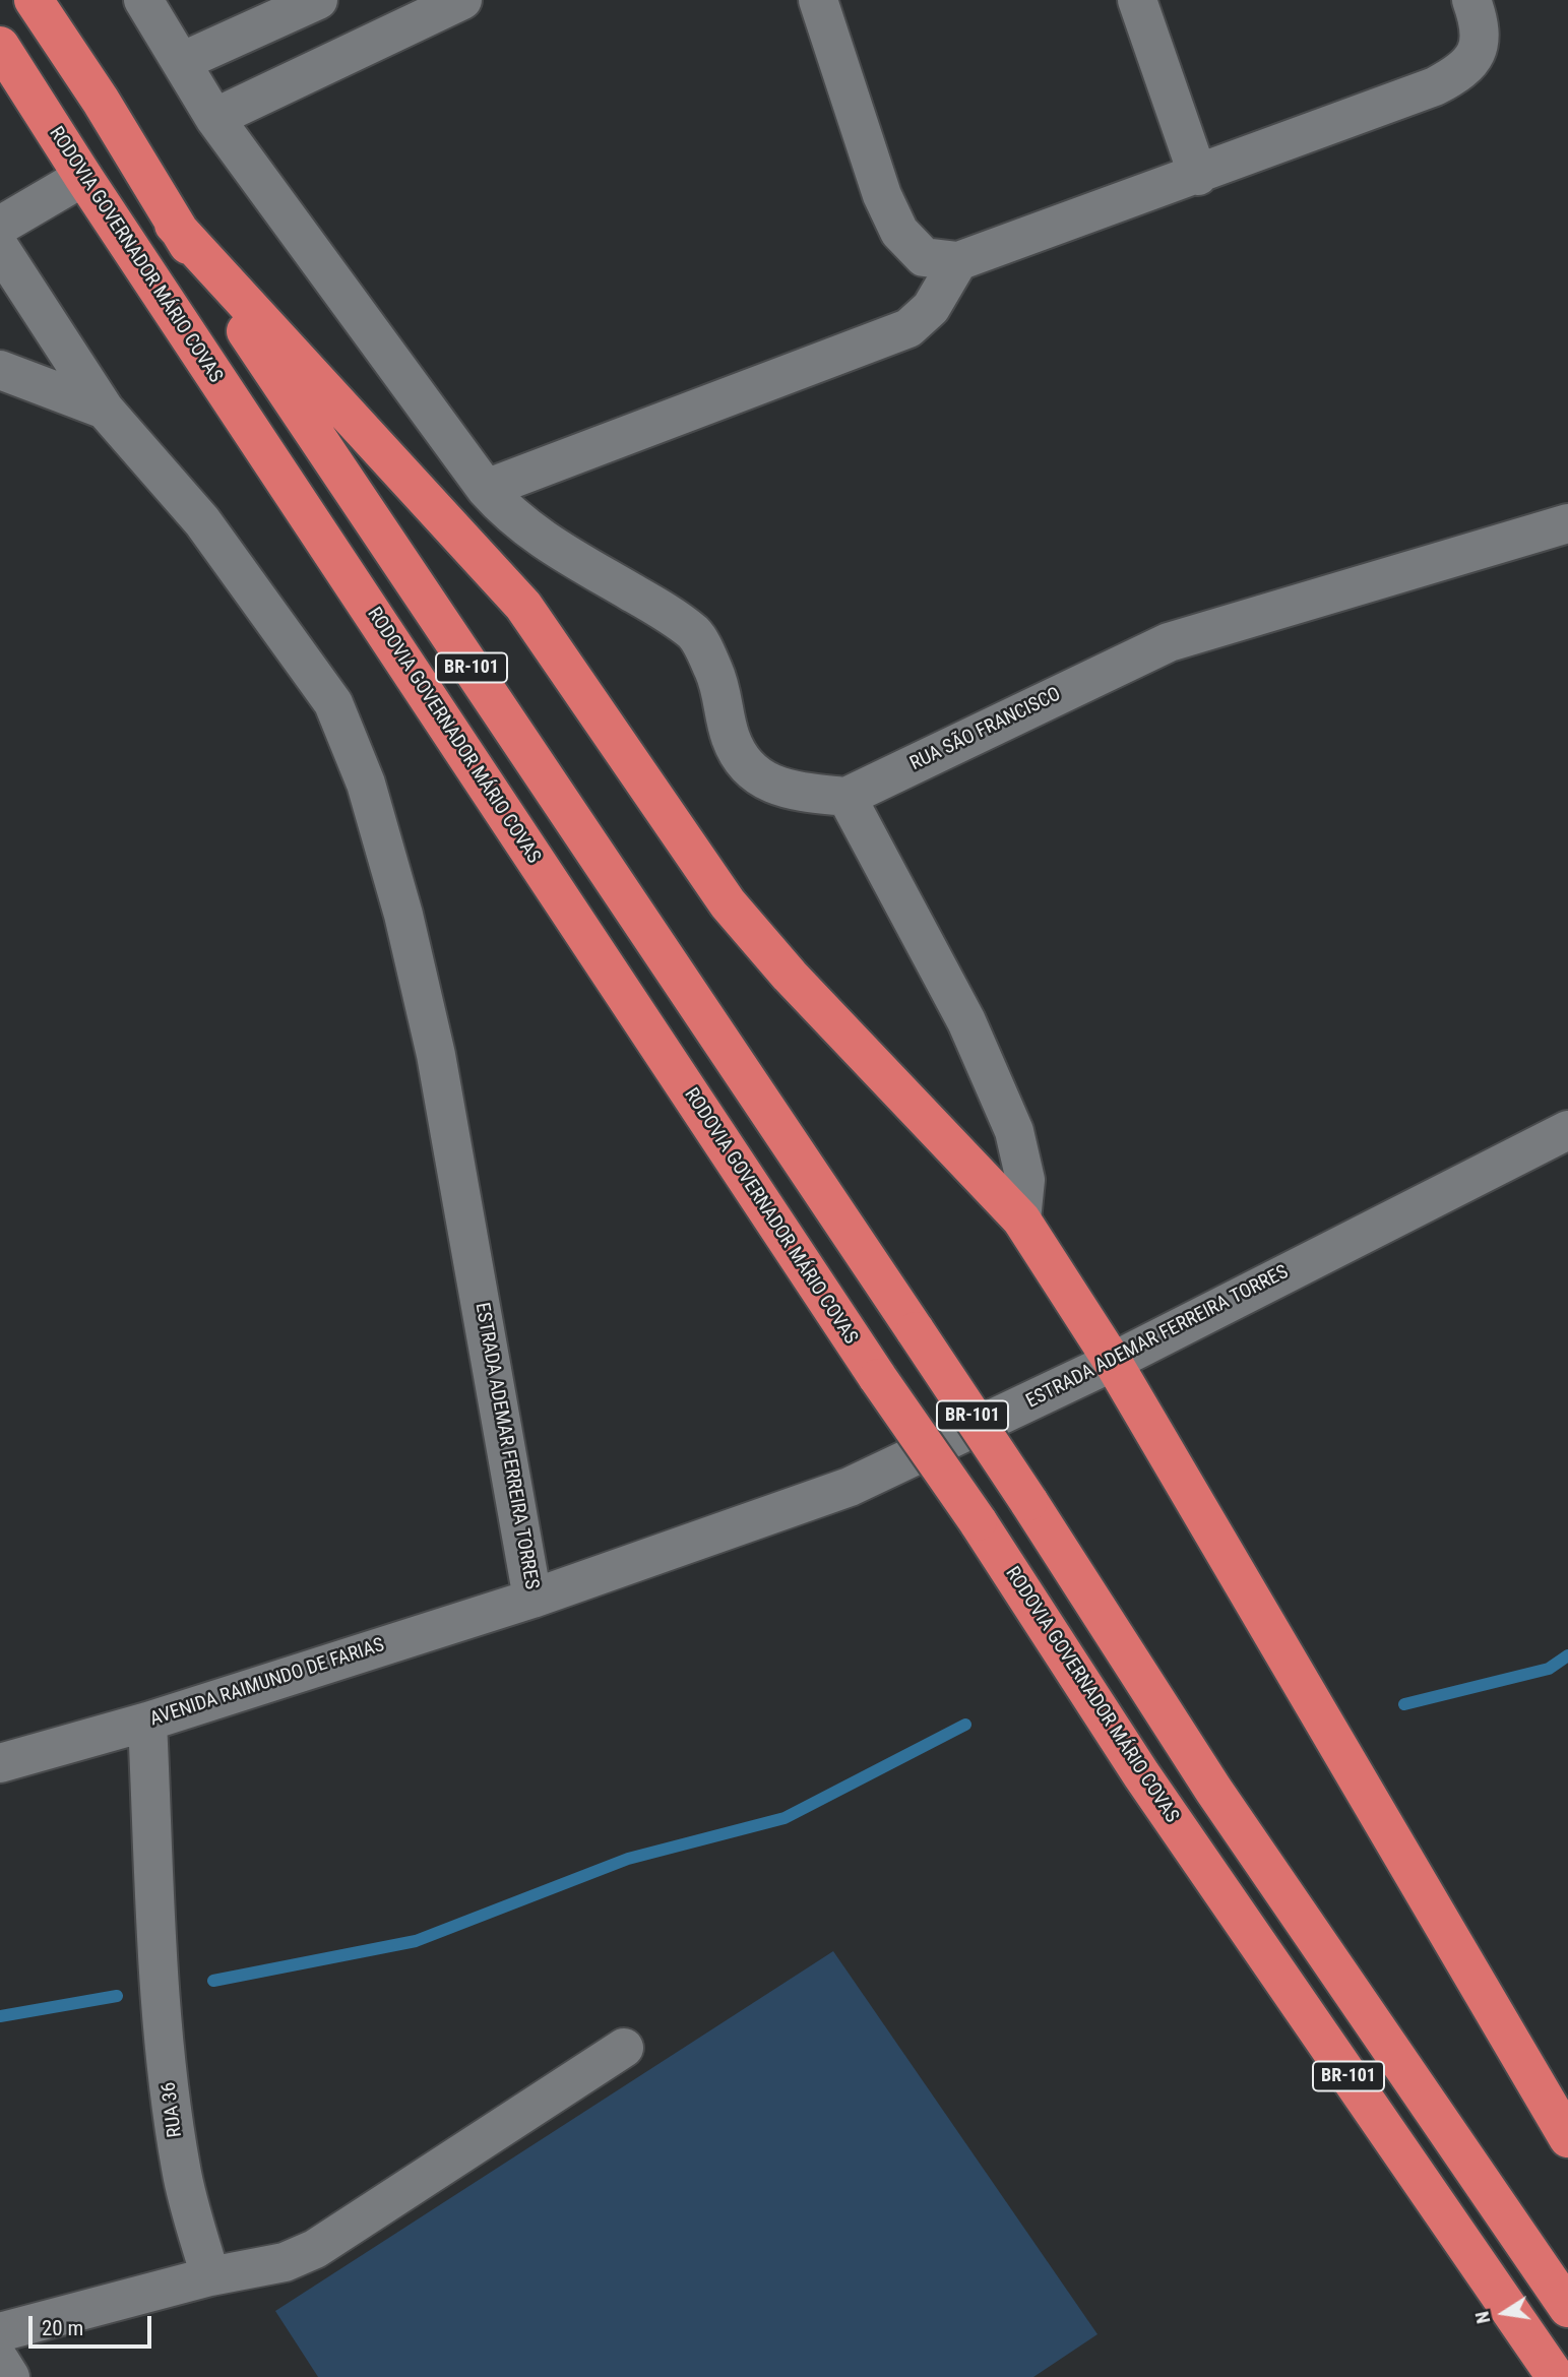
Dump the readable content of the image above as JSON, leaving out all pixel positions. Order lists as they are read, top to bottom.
{
  "streets": {
    "highway": ["RODOVIA GOVERNADOR MÁRIO COVAS", "BR-101"],
    "street": [
      "RUA SÃO FRANCISCO",
      "ESTRADA ADEMAR FERREIRA TORRES",
      "AVENIDA RAIMUNDO DE FARIAS",
      "RUA 36"
    ]
  },
  "crossings": [
    ["ESTRADA ADEMAR FERREIRA TORRES", "AVENIDA RAIMUNDO DE FARIAS"],
    ["AVENIDA RAIMUNDO DE FARIAS", "RUA 36"]
  ],
  "scale_bar": "20 m",
  "north": "left"
}
